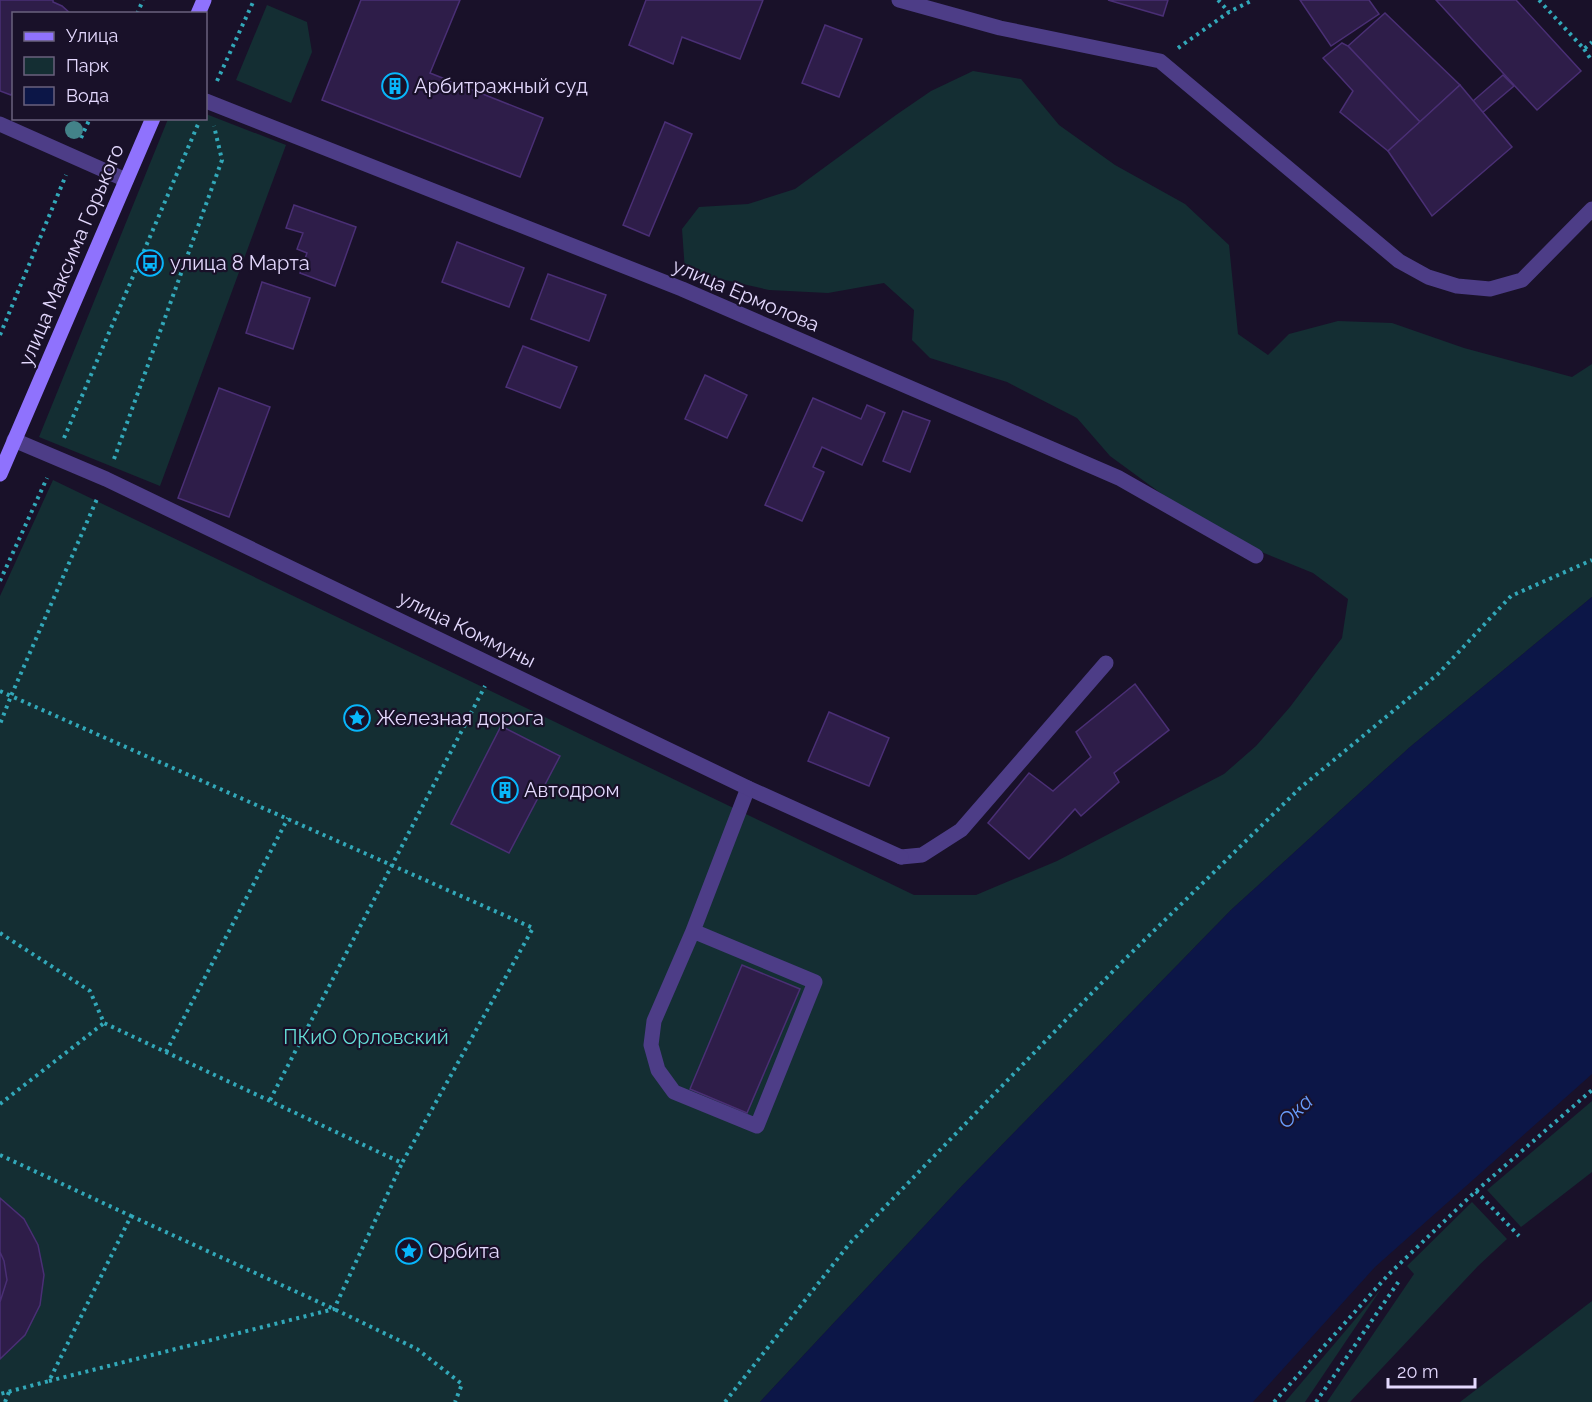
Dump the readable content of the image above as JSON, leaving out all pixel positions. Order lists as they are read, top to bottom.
{
  "streets": {
    "main road": ["улица Максима Горького"],
    "street": ["улица Ермолова", "улица Коммуны"]
  },
  "crossings": [
    ["улица Максима Горького", "улица Коммуны"]
  ],
  "water": ["Ока"],
  "parks": ["ПКиО Орловский"],
  "places": {
    "building": ["Арбитражный суд", "Автодром"],
    "bus stop": ["улица 8 Марта"],
    "place": ["Железная дорога", "Орбита"]
  },
  "legend": ["Улица", "Парк", "Вода"],
  "scale_bar": "20 m"
}
